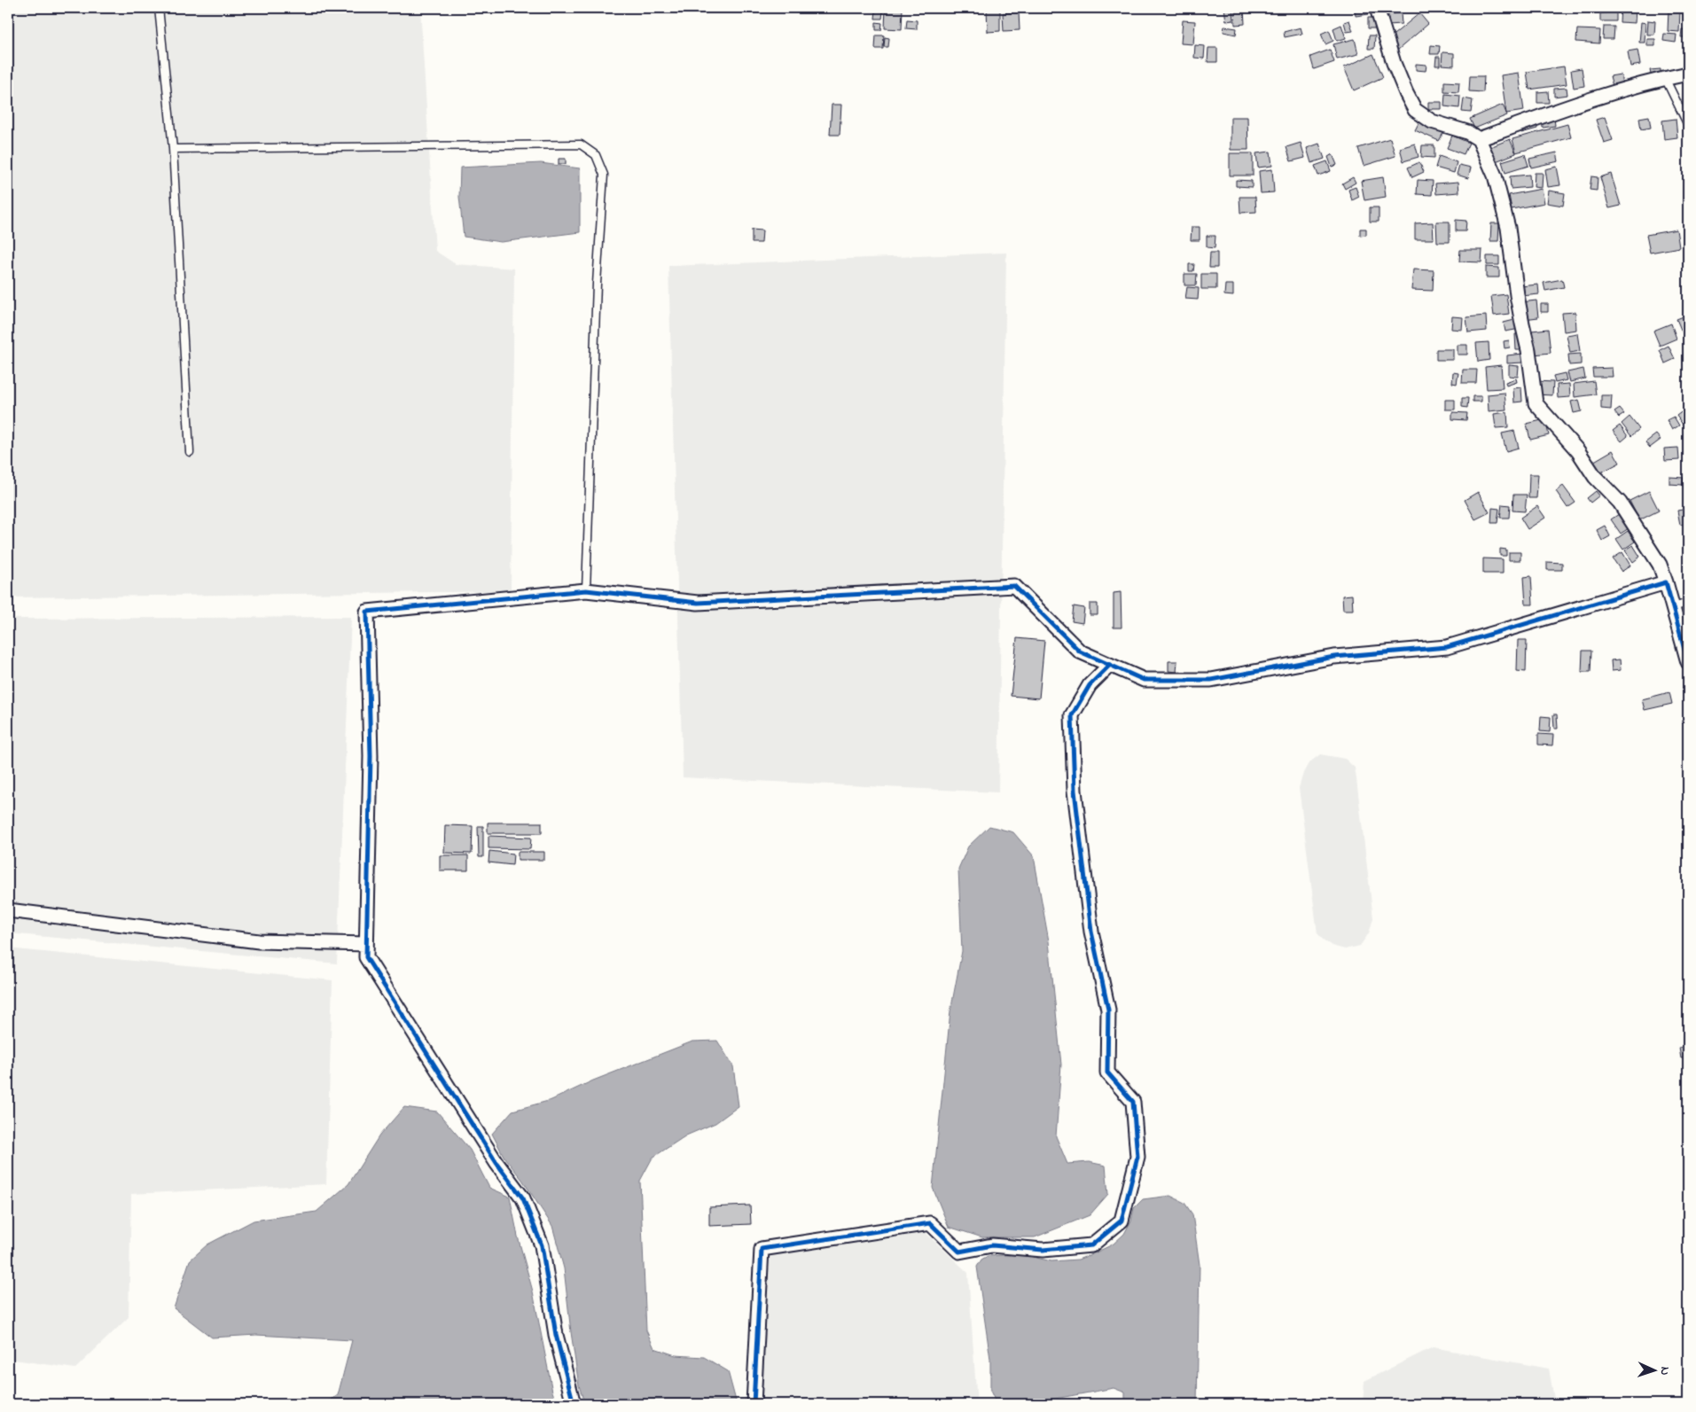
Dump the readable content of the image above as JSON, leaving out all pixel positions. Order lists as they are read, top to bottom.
{
  "north": "right"
}
